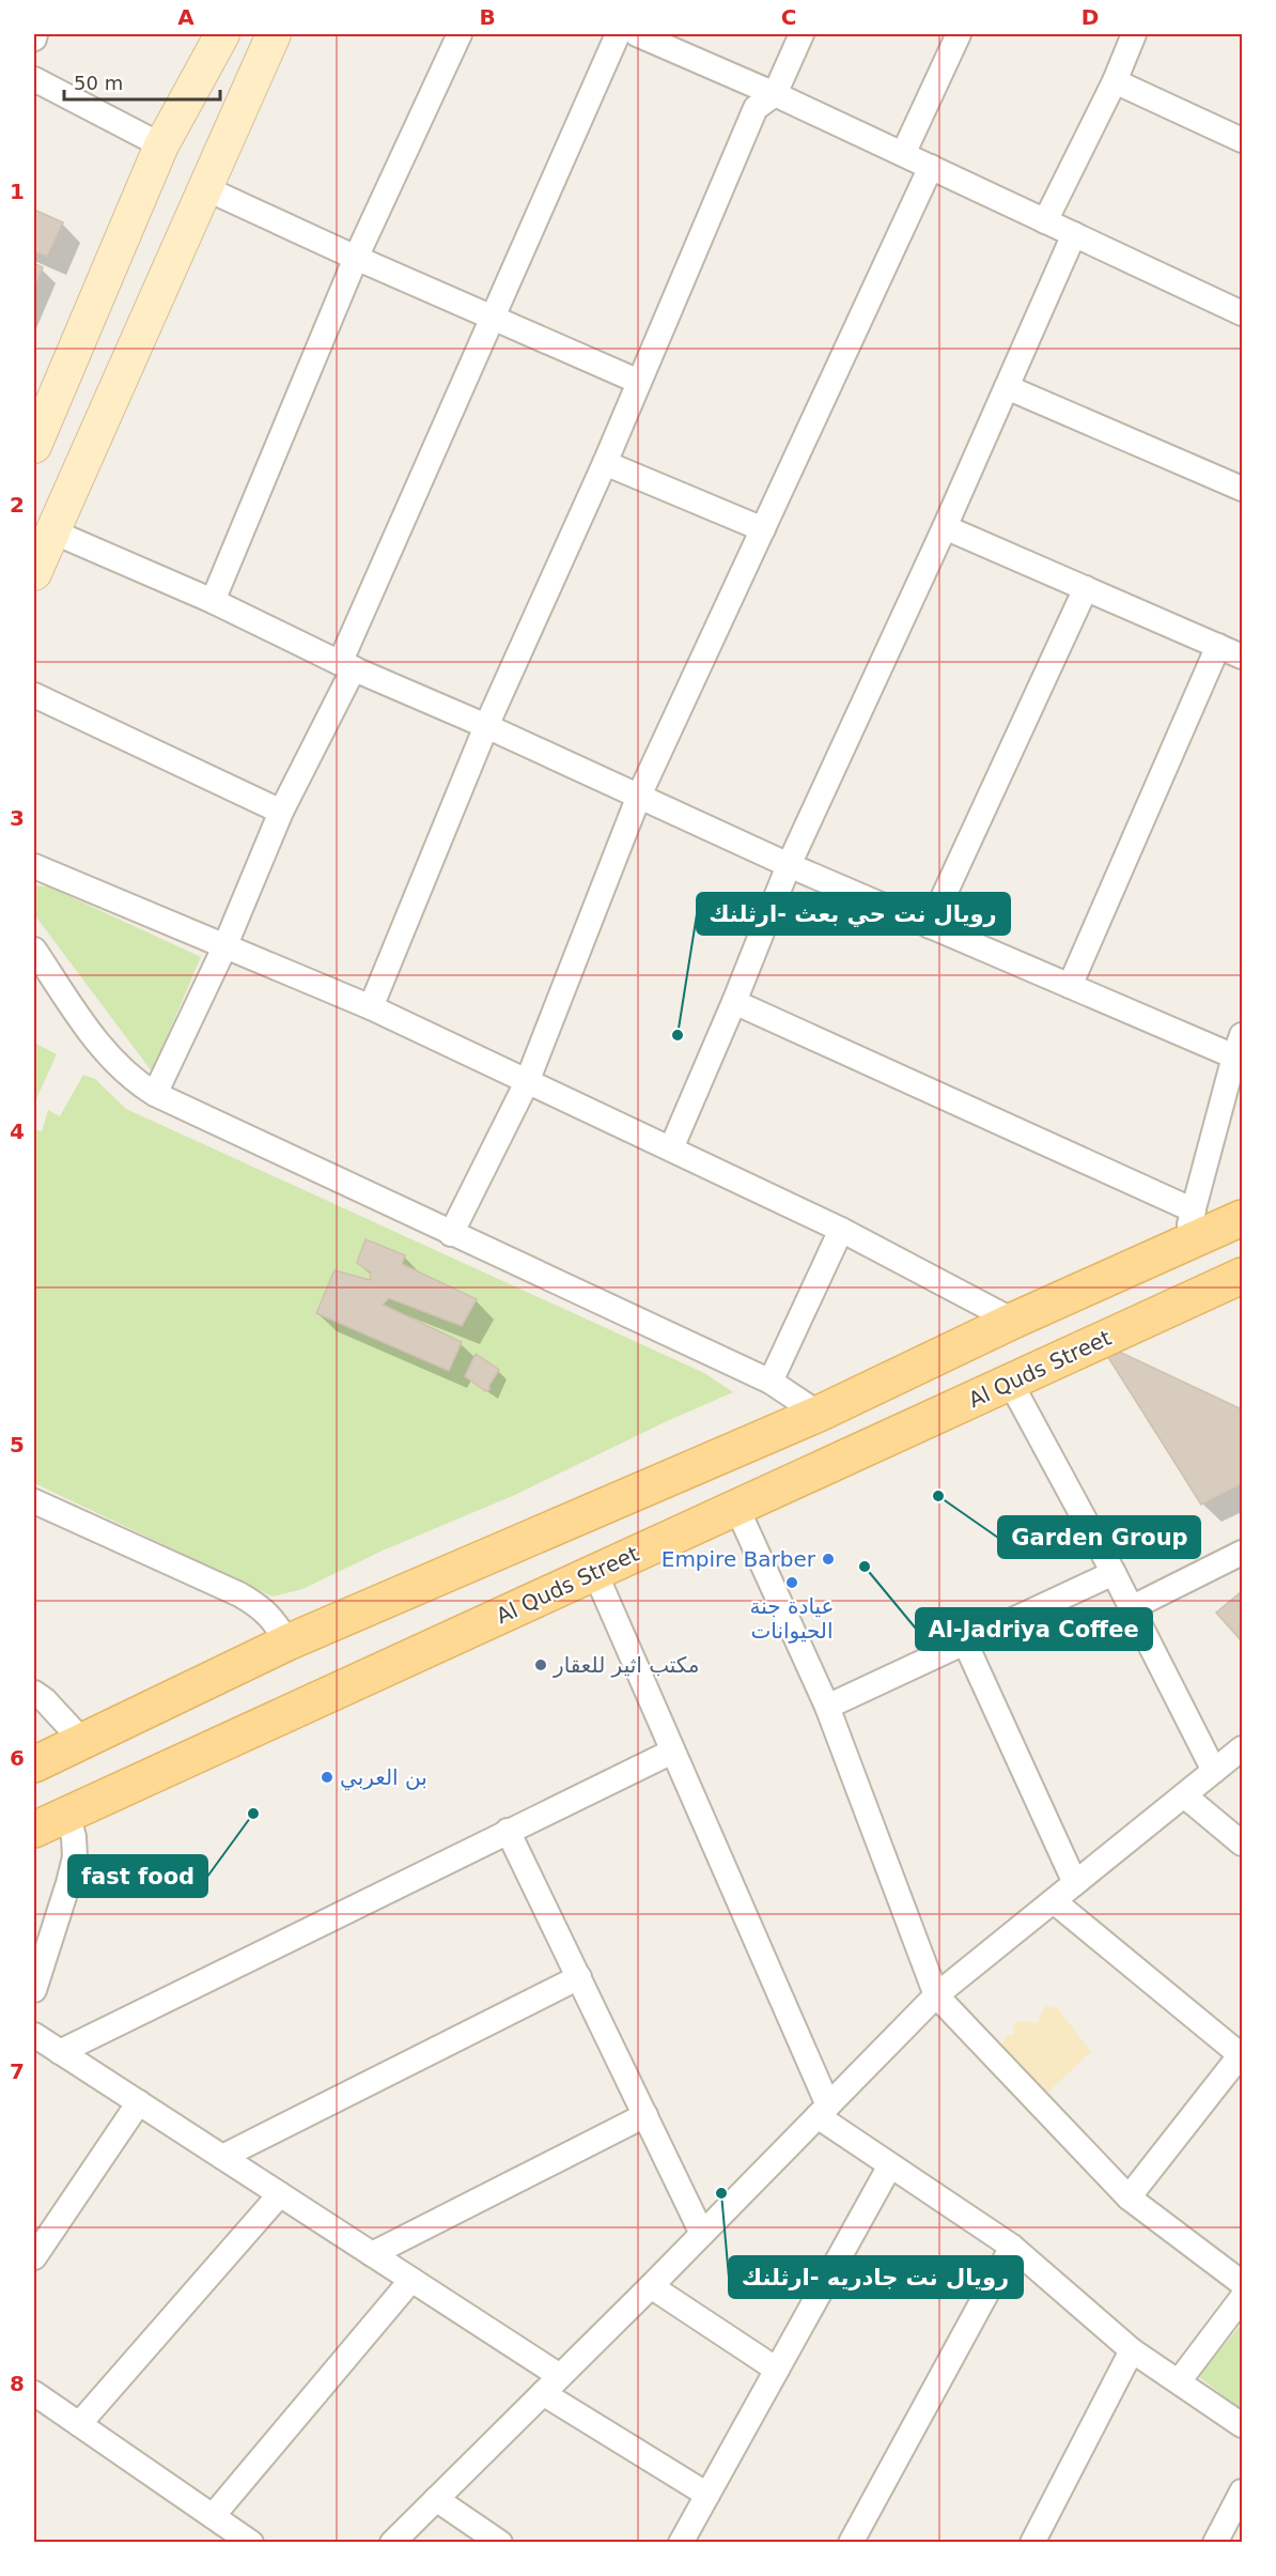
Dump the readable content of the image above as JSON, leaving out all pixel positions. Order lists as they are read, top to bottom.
{
  "streets": {
    "main road": ["Al Quds Street"]
  },
  "places": [
    "رويال نت حي بعث -ارثلنك",
    "Garden Group",
    "Empire Barber",
    "Al-Jadriya Coffee",
    "عيادة جنة الحيوانات",
    "مكتب اثير للعقار",
    "بن العربي",
    "fast food",
    "رويال نت جادريه -ارثلنك"
  ],
  "scale_bar": "50 m",
  "grid": {
    "columns": [
      "A",
      "B",
      "C",
      "D"
    ],
    "rows": [
      "1",
      "2",
      "3",
      "4",
      "5",
      "6",
      "7",
      "8"
    ]
  }
}
